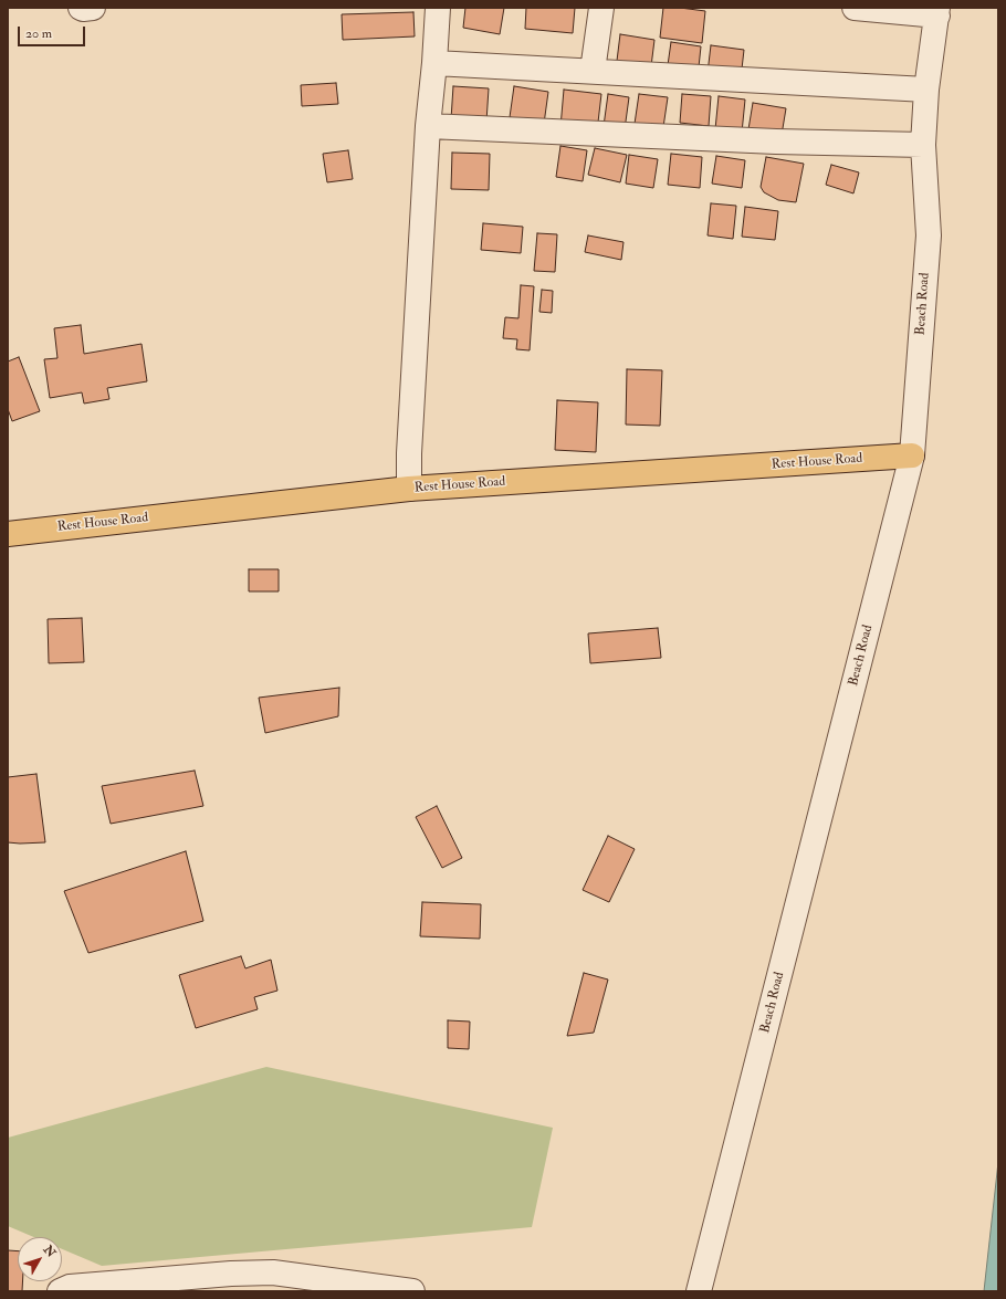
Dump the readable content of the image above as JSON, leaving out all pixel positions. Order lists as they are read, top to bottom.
{
  "streets": {
    "main road": ["Rest House Road"],
    "street": ["Beach Road"]
  },
  "crossings": [
    ["Beach Road", "Rest House Road"]
  ],
  "scale_bar": "20 m",
  "north": "top right"
}
